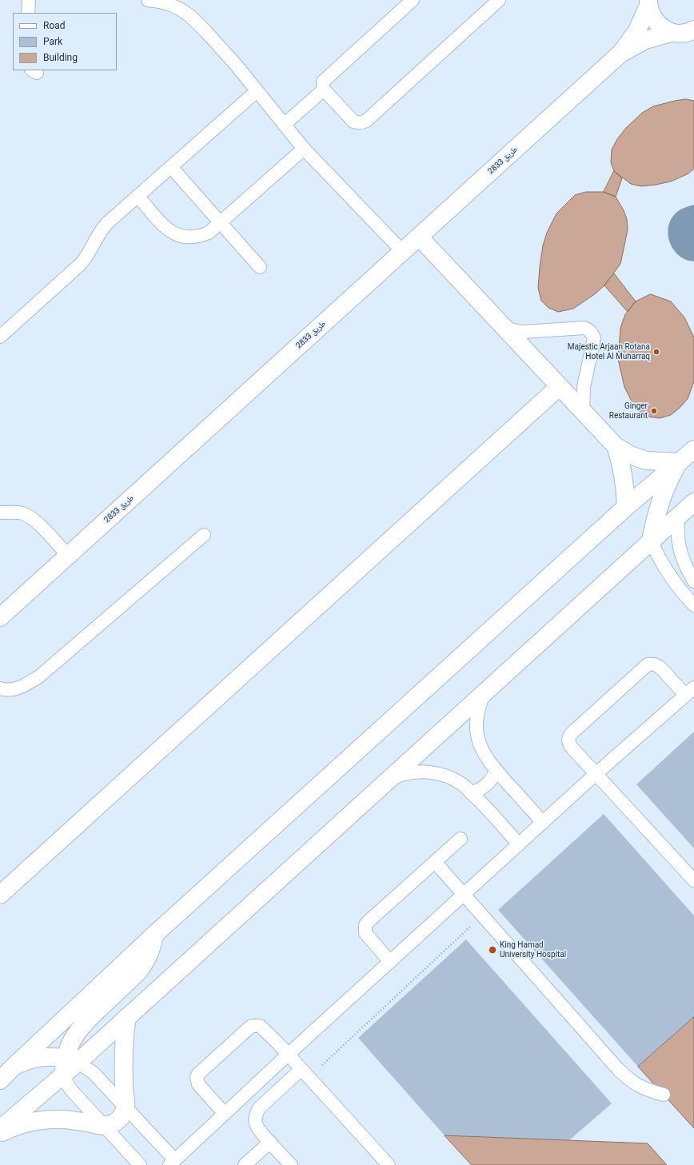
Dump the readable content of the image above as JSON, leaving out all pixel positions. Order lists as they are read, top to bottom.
{
  "streets": {
    "street": ["طريق 2833"]
  },
  "places": ["Majestic Arjaan Rotana Hotel Al Muharraq", "Ginger Restaurant", "King Hamad University Hospital"],
  "legend": ["Road", "Park", "Building"]
}
